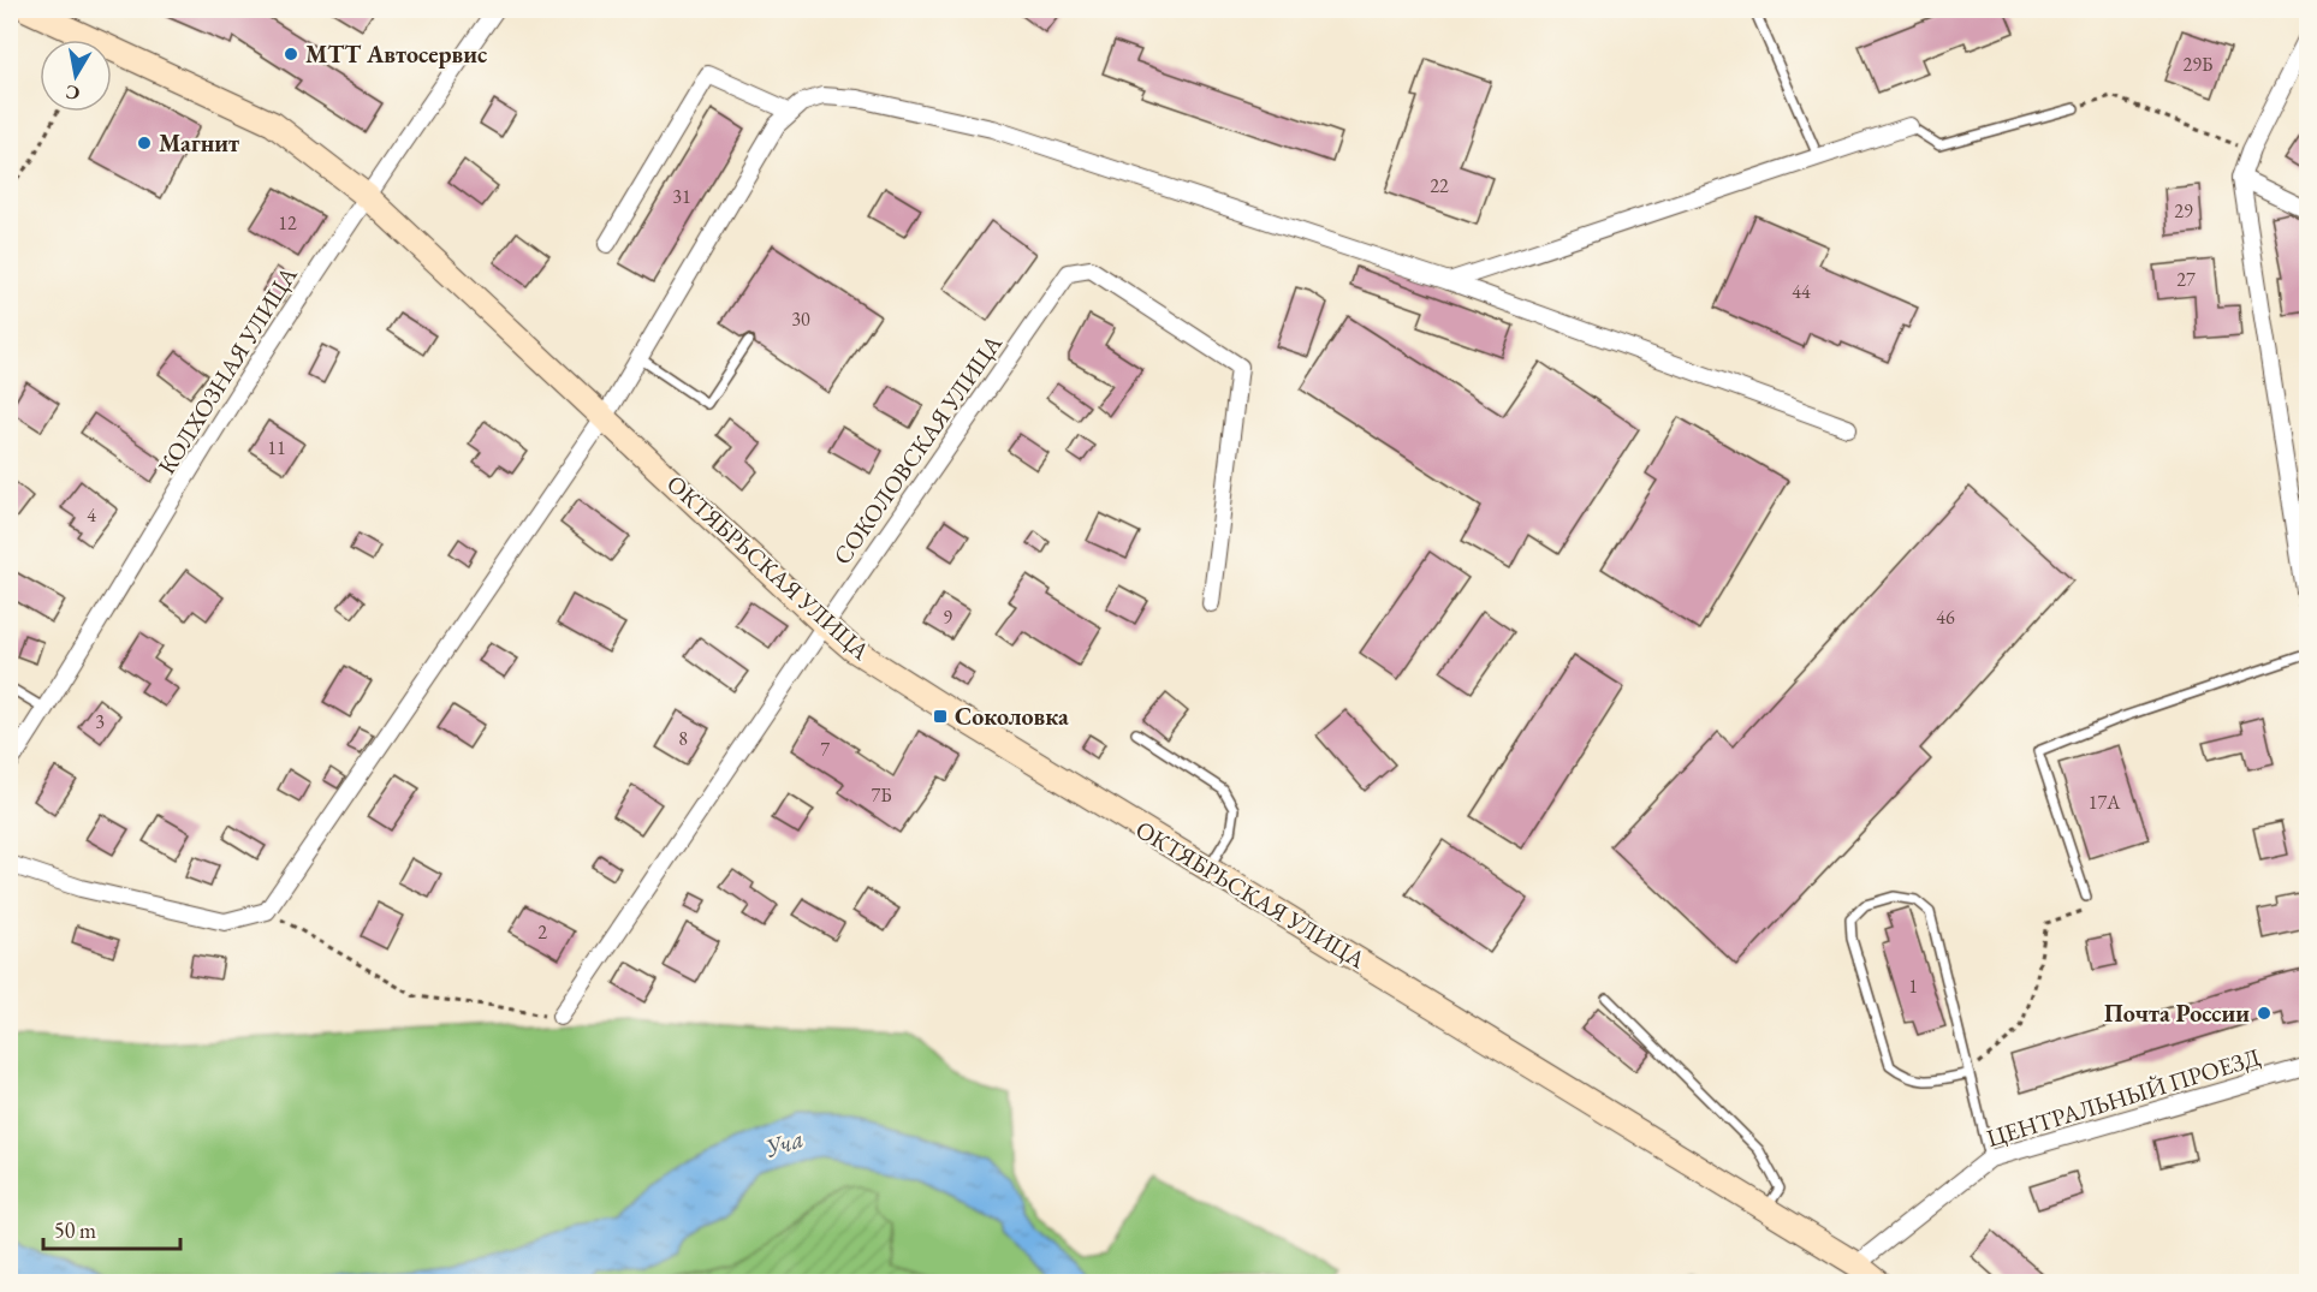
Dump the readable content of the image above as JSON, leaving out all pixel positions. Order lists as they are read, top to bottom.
{
  "streets": {
    "street": [
      "КОЛХОЗНАЯ УЛИЦА",
      "СОКОЛОВСКАЯ УЛИЦА",
      "ОКТЯБРЬСКАЯ УЛИЦА",
      "ЦЕНТРАЛЬНЫЙ ПРОЕЗД"
    ]
  },
  "crossings": [
    ["КОЛХОЗНАЯ УЛИЦА", "ОКТЯБРЬСКАЯ УЛИЦА"],
    ["СОКОЛОВСКАЯ УЛИЦА", "ОКТЯБРЬСКАЯ УЛИЦА"],
    ["ОКТЯБРЬСКАЯ УЛИЦА", "ЦЕНТРАЛЬНЫЙ ПРОЕЗД"]
  ],
  "water": ["Уча"],
  "places": {
    "other": ["МТТ Автосервис", "Магнит", "Почта России"],
    "transit": ["Соколовка"]
  },
  "house_numbers": [
    "29Б",
    "22",
    "31",
    "29",
    "12",
    "27",
    "44",
    "30",
    "11",
    "4",
    "9",
    "46",
    "3",
    "8",
    "7",
    "7Б",
    "17А",
    "2",
    "1"
  ],
  "scale_bar": "50 m",
  "north": "bottom"
}
